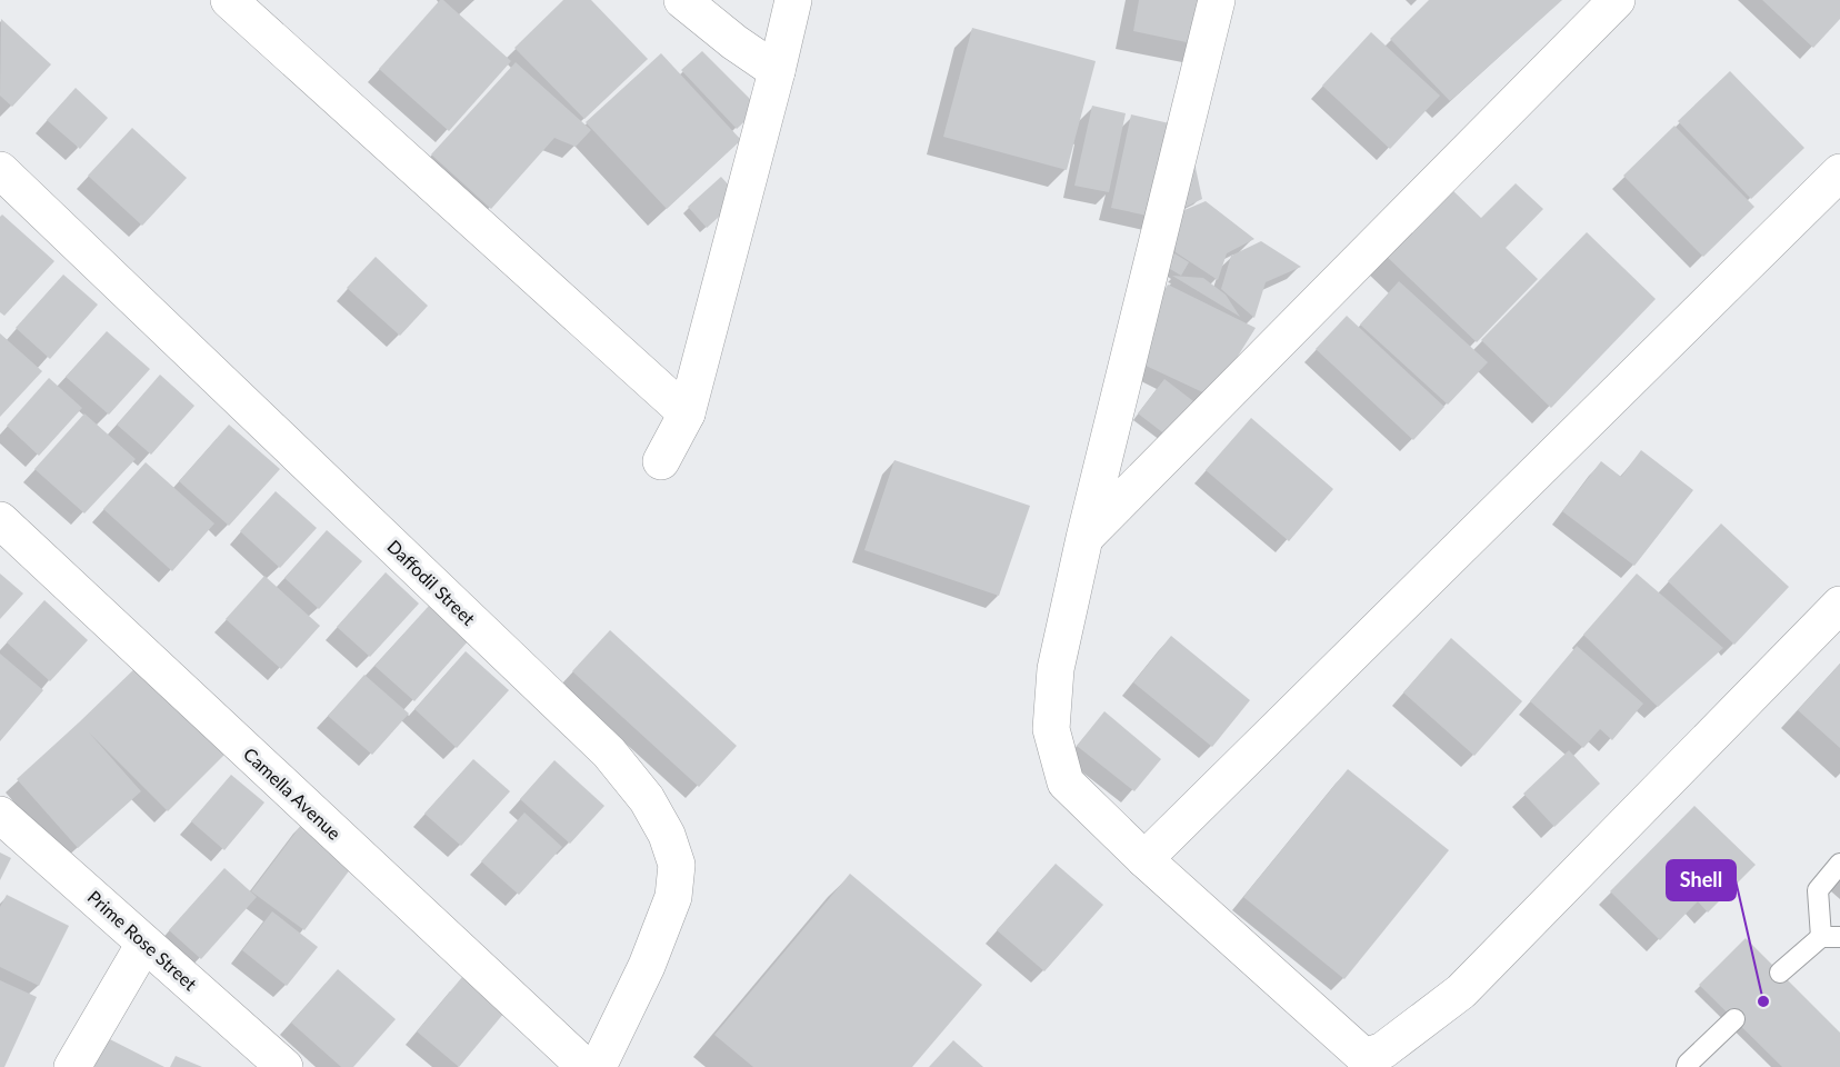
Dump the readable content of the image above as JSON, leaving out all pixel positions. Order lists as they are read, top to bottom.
{
  "streets": {
    "street": ["Daffodil Street", "Camella Avenue", "Prime Rose Street"]
  },
  "places": ["Shell"]
}
